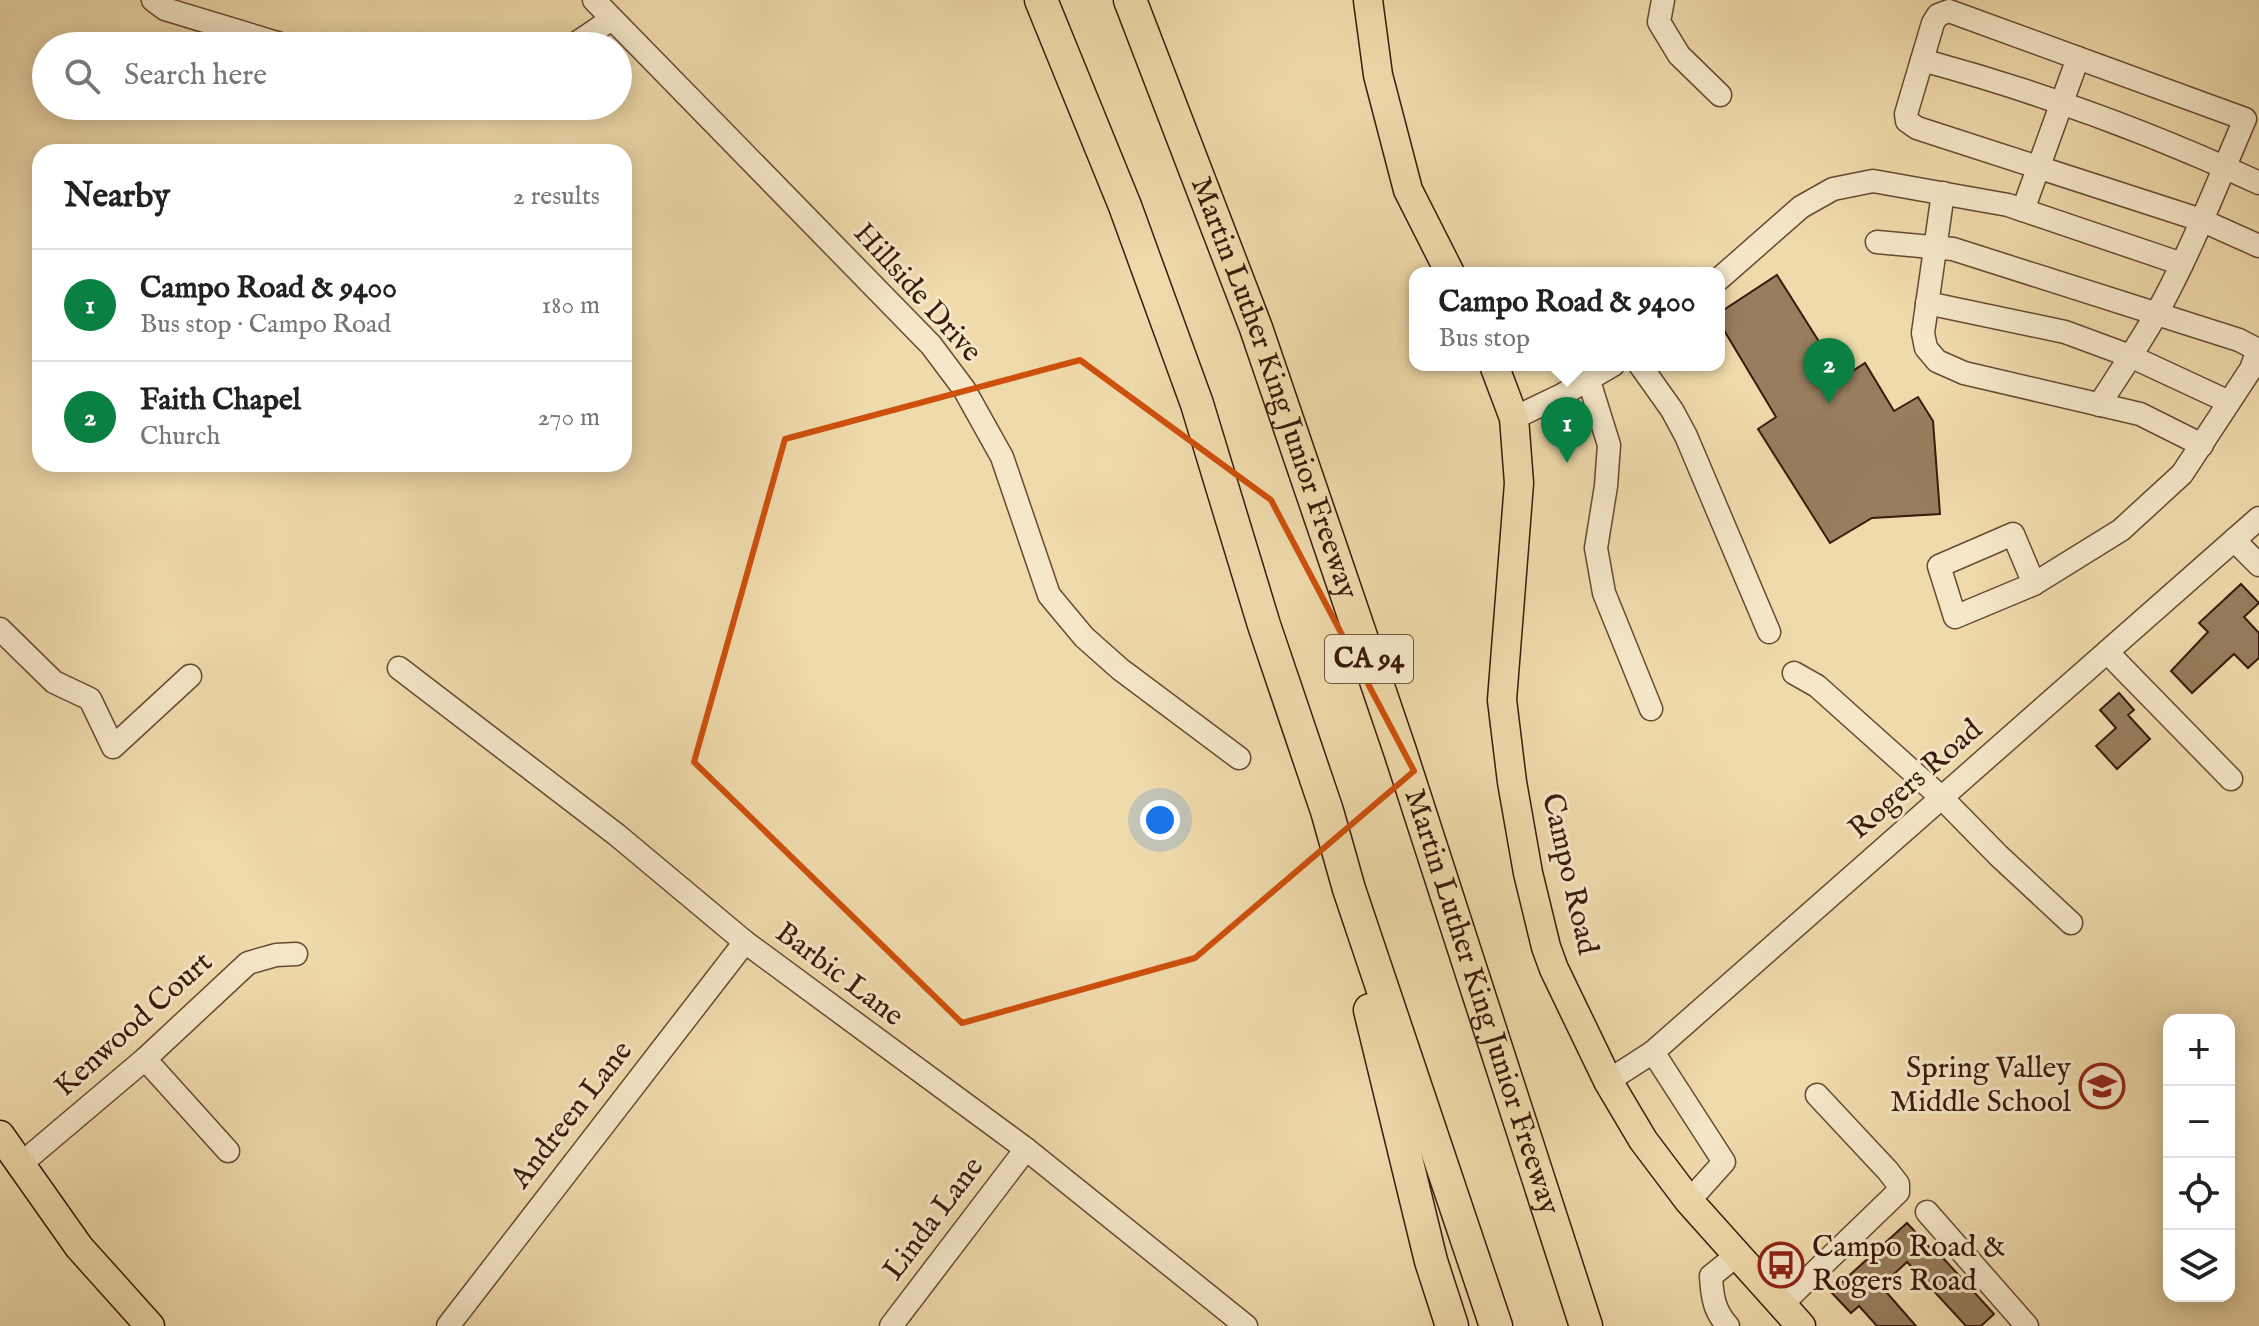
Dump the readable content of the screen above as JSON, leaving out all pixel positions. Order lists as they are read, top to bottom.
{
  "streets": {
    "highway": ["Martin Luther King Junior Freeway", "CA 94"],
    "main road": ["Campo Road"],
    "street": [
      "Hillside Drive",
      "Rogers Road",
      "Barbic Lane",
      "Kenwood Court",
      "Andreen Lane",
      "Linda Lane"
    ]
  },
  "crossings": [
    ["Rogers Road", "Campo Road"],
    ["Barbic Lane", "Andreen Lane"],
    ["Barbic Lane", "Linda Lane"]
  ],
  "places": {
    "school or university": ["Spring Valley Middle School"],
    "bus stop": ["Campo Road & Rogers Road"]
  },
  "page": {
    "search": "Search here",
    "heading": ["Nearby", "2 results"],
    "list": [
      {
        "mark": "1",
        "name": "Campo Road & 9400",
        "note": "Bus stop · Campo Road",
        "value": "180 m"
      },
      {
        "mark": "2",
        "name": "Faith Chapel",
        "note": "Church",
        "value": "270 m"
      }
    ],
    "popup": ["Campo Road & 9400", "Bus stop"],
    "pins": ["2", "1"],
    "map_buttons": ["+", "−"]
  }
}
